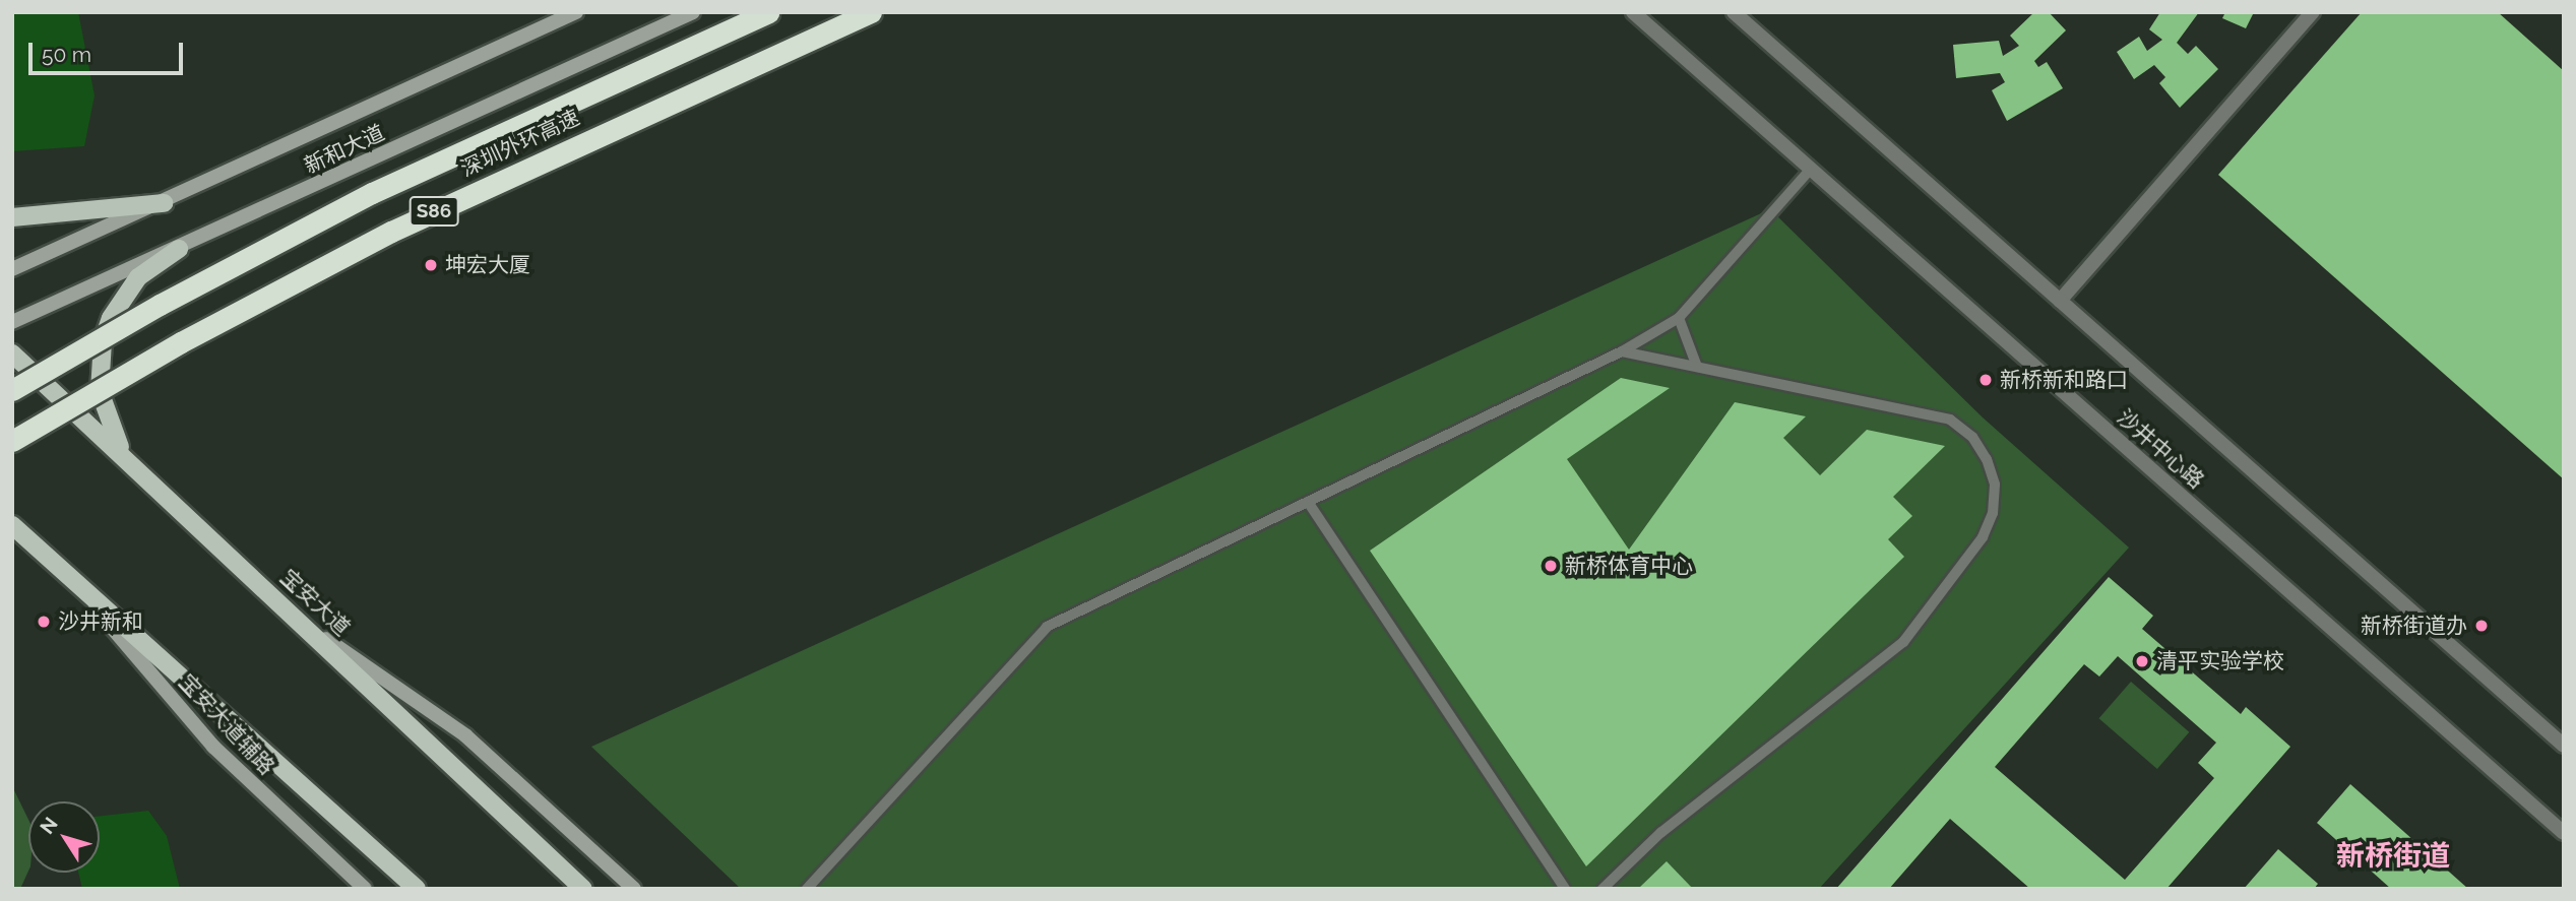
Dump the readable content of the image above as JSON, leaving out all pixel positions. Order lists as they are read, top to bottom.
{
  "streets": {
    "highway": ["深圳外环高速", "S86"],
    "main road": ["新和大道", "宝安大道", "宝安大道辅路"],
    "street": ["沙井中心路"]
  },
  "districts": ["新桥街道"],
  "places": [
    "坤宏大厦",
    "新桥新和路口",
    "新桥体育中心",
    "沙井新和",
    "新桥街道办",
    "清平实验学校"
  ],
  "scale_bar": "50 m",
  "north": "top left"
}
